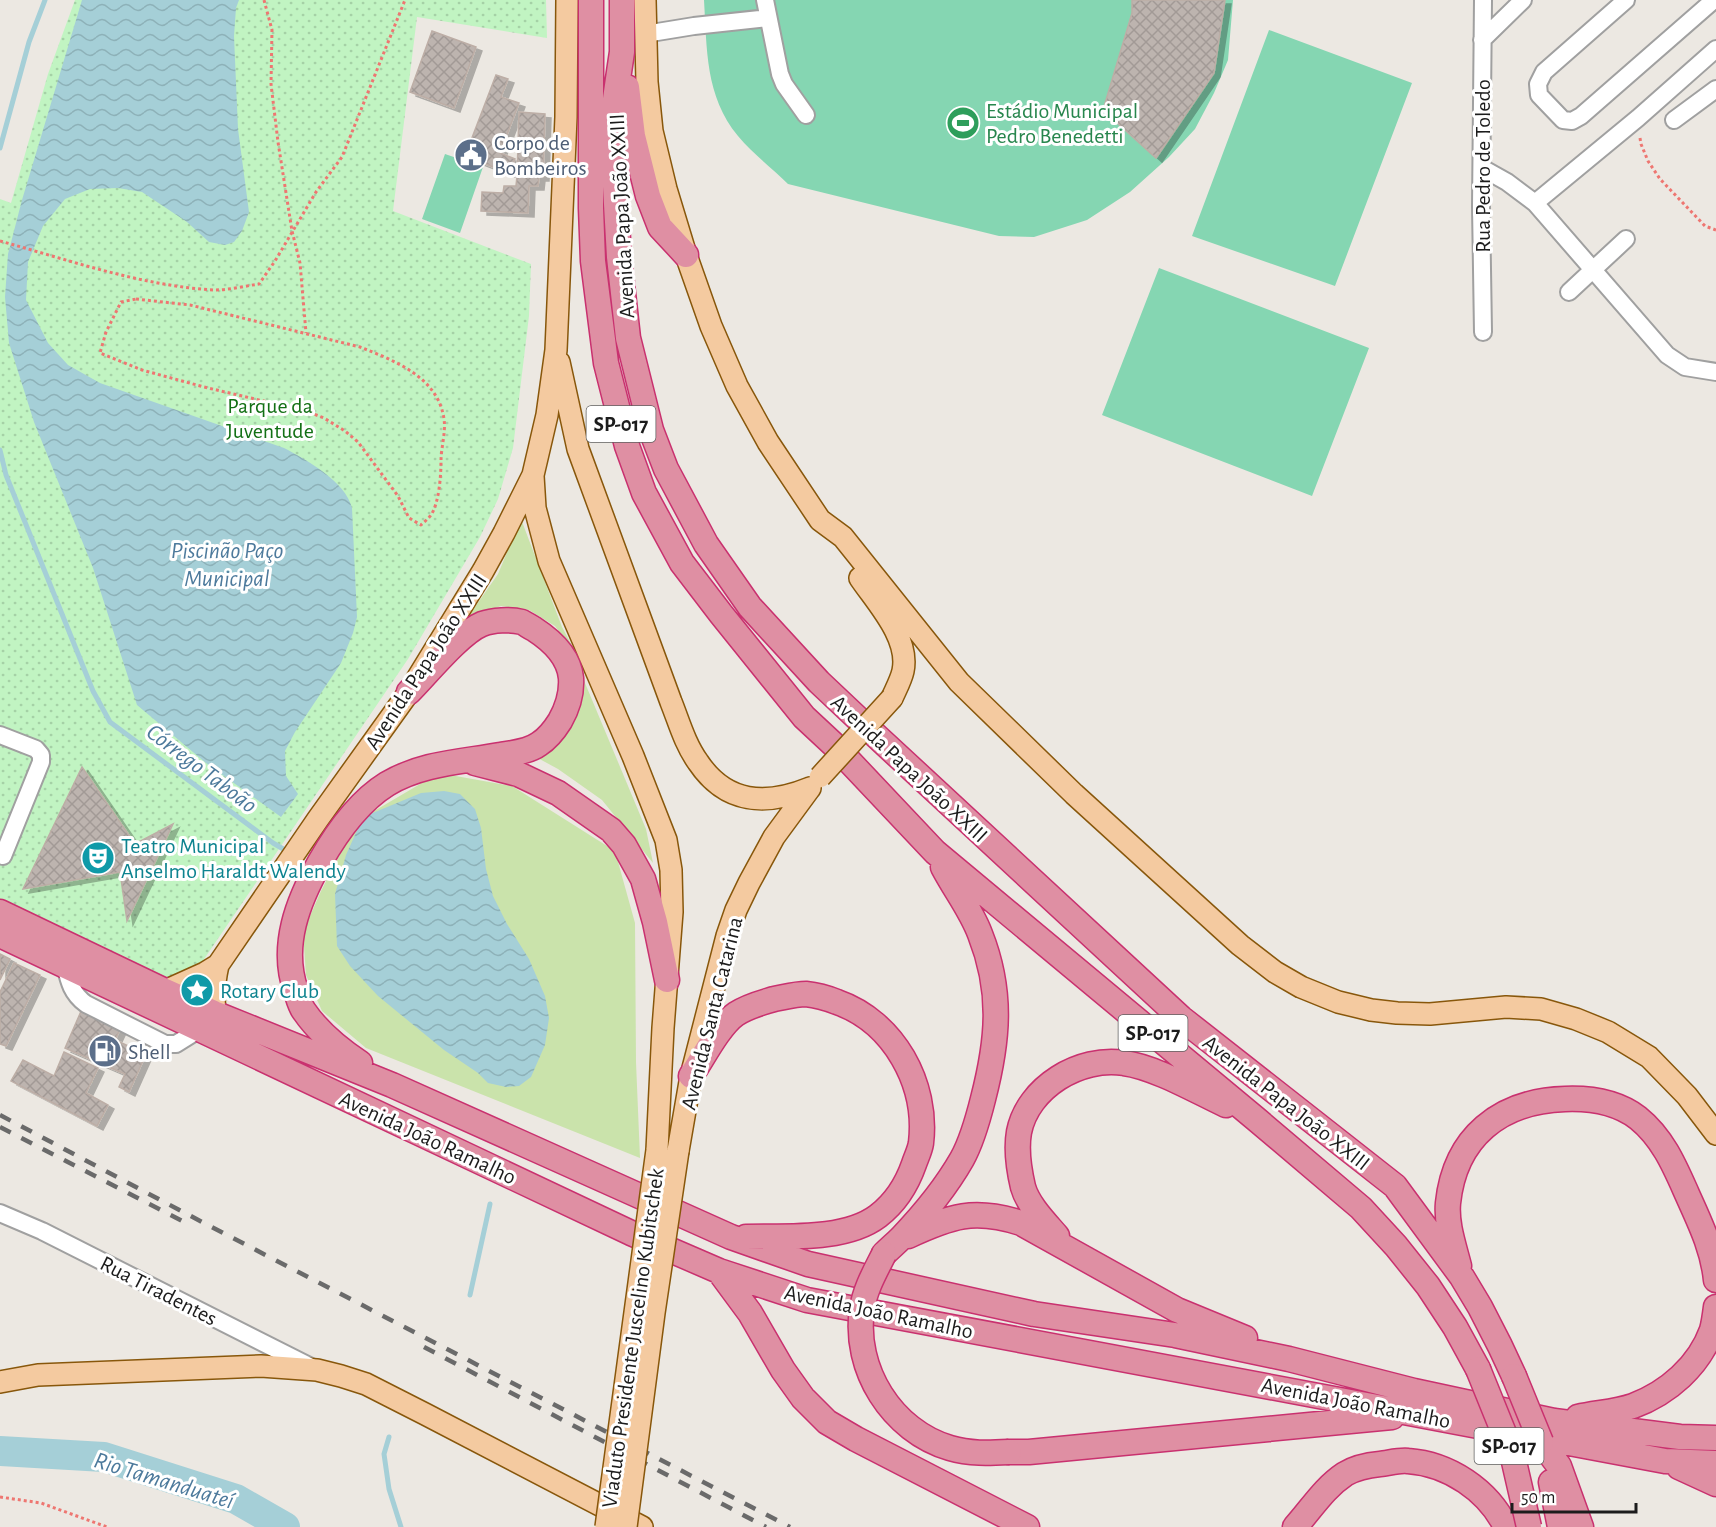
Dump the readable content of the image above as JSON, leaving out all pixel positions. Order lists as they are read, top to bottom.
{
  "streets": {
    "highway": ["Avenida Papa João XXIII", "SP-017", "Avenida João Ramalho"],
    "main road": ["Avenida Santa Catarina", "Viaduto Presidente Juscelino Kubitschek"],
    "street": ["Rua Pedro de Toledo", "Rua Tiradentes"]
  },
  "crossings": [
    ["Avenida Papa João XXIII", "SP-017"],
    ["Avenida Papa João XXIII", "Avenida Santa Catarina"],
    ["Avenida Papa João XXIII", "Avenida João Ramalho"],
    ["Avenida Santa Catarina", "Viaduto Presidente Juscelino Kubitschek"]
  ],
  "water": ["Piscinão Paço Municipal", "Córrego Taboão", "Rio Tamanduateí"],
  "parks": ["Parque da Juventude"],
  "places": {
    "sports": ["Estádio Municipal Pedro Benedetti"],
    "public building": ["Corpo de Bombeiros"],
    "theatre": ["Teatro Municipal Anselmo Haraldt Walendy"],
    "place": ["Rotary Club"],
    "fuel station": ["Shell"]
  },
  "scale_bar": "50 m"
}
